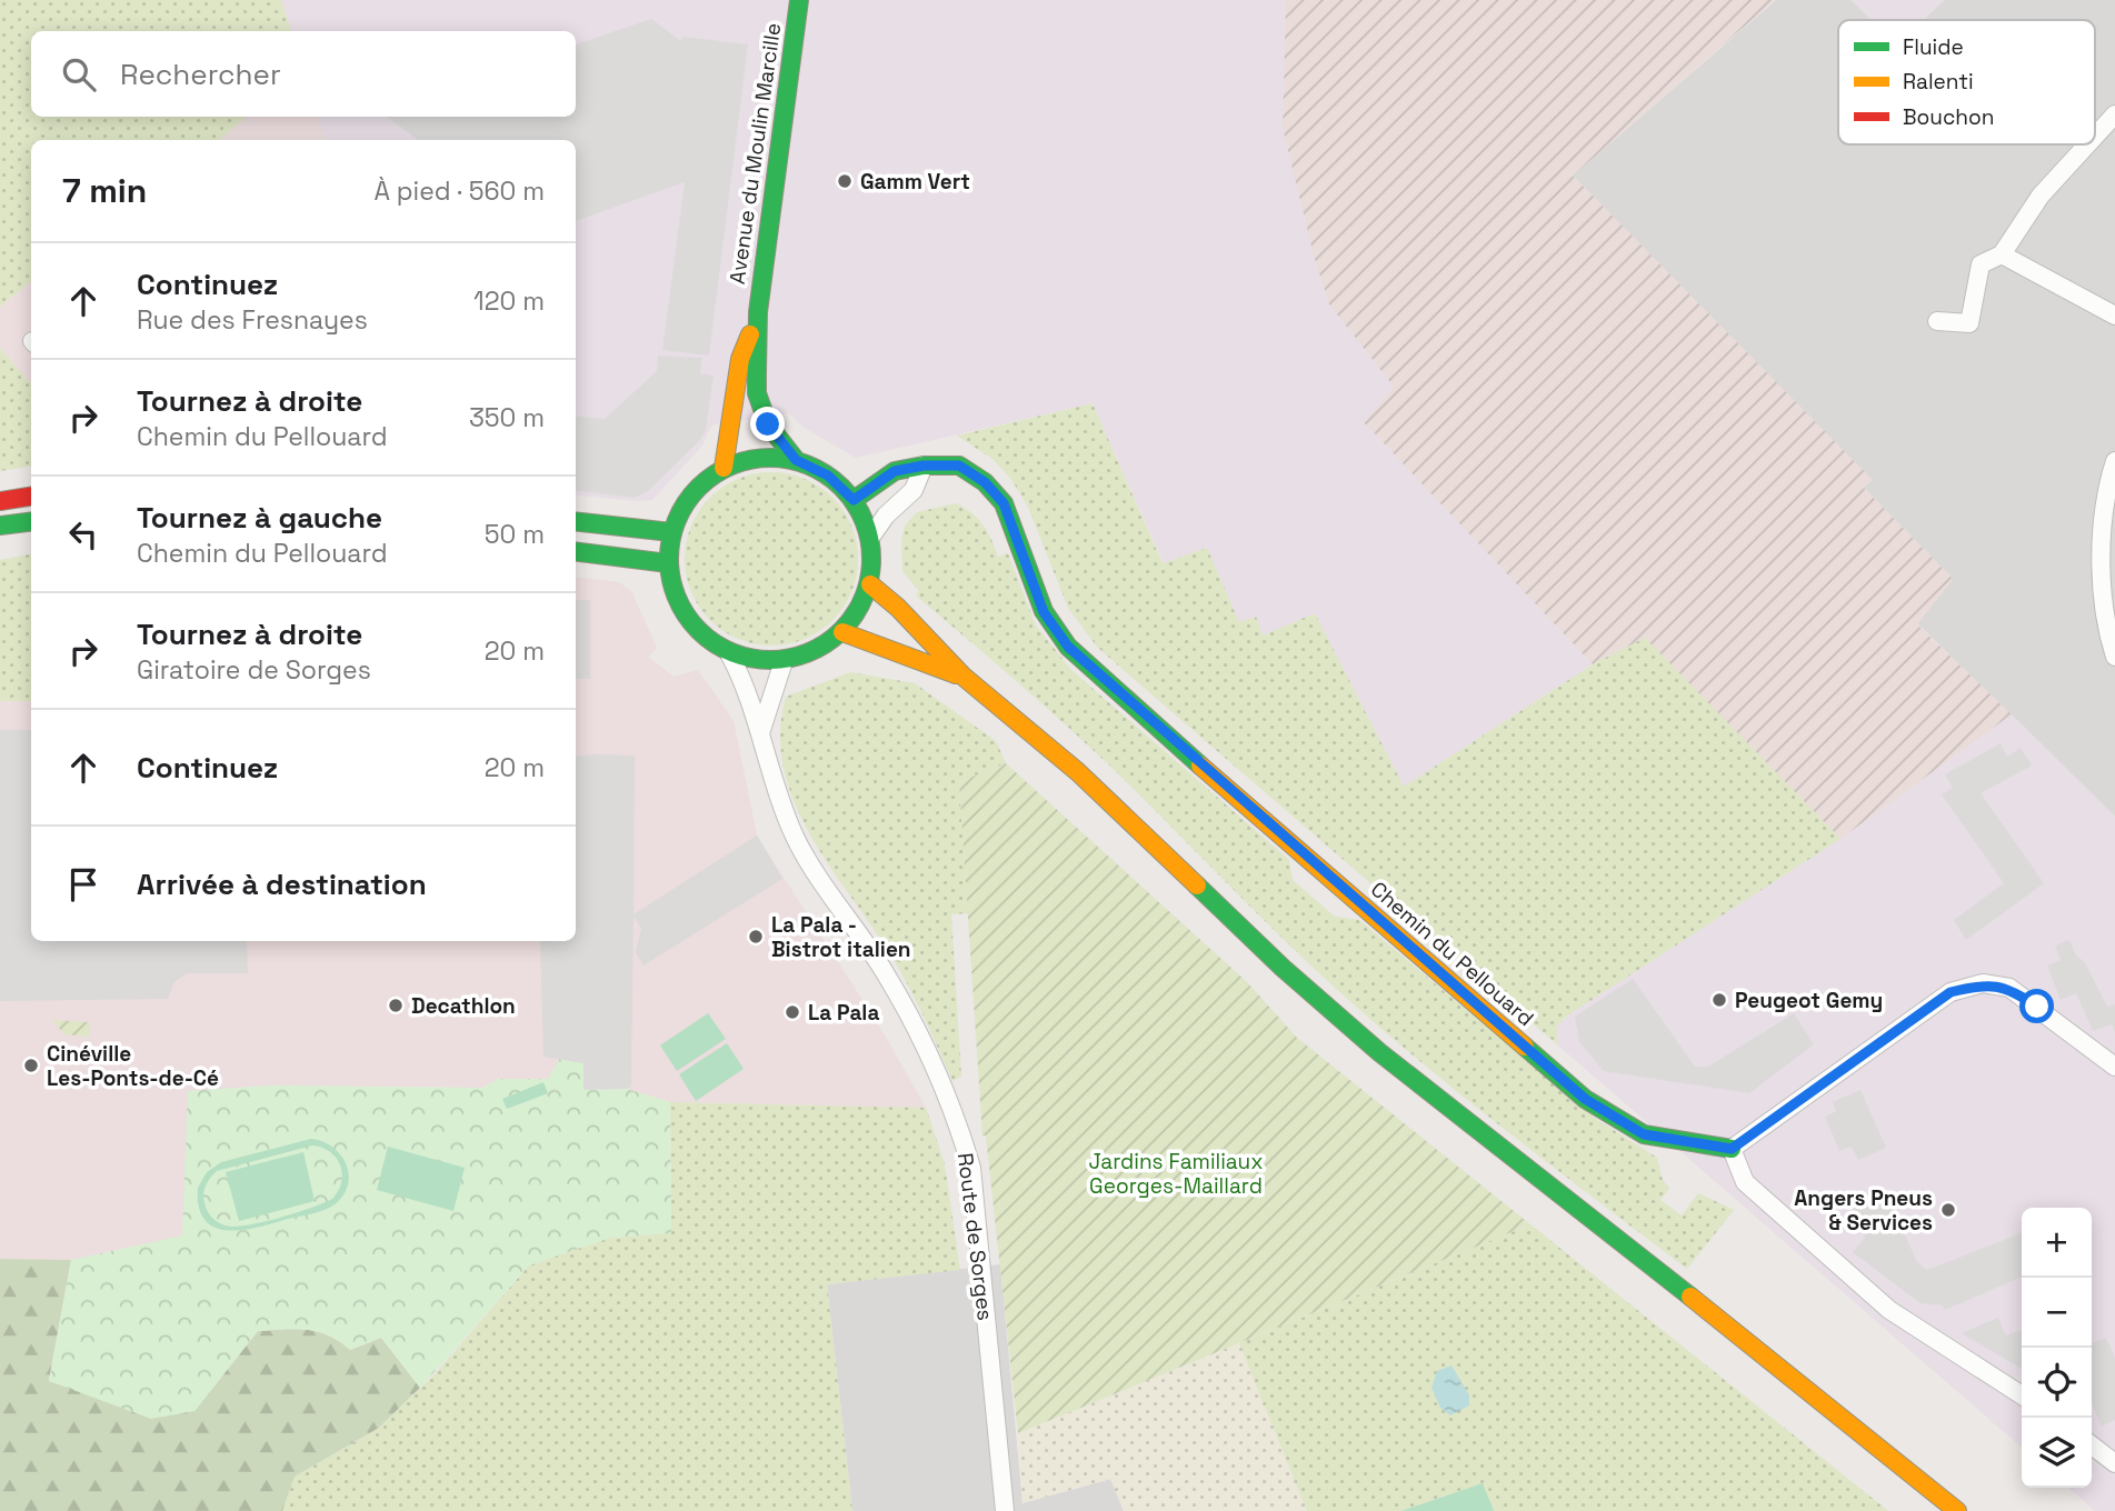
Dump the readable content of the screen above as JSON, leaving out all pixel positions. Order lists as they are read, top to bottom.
{
  "streets": {
    "main road": ["Avenue du Moulin Marcille", "Chemin du Pellouard"],
    "street": ["Route de Sorges"]
  },
  "crossings": [
    ["Avenue du Moulin Marcille", "Chemin du Pellouard"],
    ["Avenue du Moulin Marcille", "Route de Sorges"],
    ["Chemin du Pellouard", "Route de Sorges"]
  ],
  "parks": ["Jardins Familiaux Georges-Maillard"],
  "places": [
    "Gamm Vert",
    "La Pala - Bistrot italien",
    "Peugeot Gemy",
    "Decathlon",
    "La Pala",
    "Cinéville Les-Ponts-de-Cé",
    "Angers Pneus & Services"
  ],
  "legend": ["Fluide", "Ralenti", "Bouchon"],
  "page": {
    "search": "Rechercher",
    "heading": ["7 min", "À pied · 560 m"],
    "list": [
      ["Continuez", "Rue des Fresnayes", "120 m"],
      ["Tournez à droite", "Chemin du Pellouard", "350 m"],
      ["Tournez à gauche", "Chemin du Pellouard", "50 m"],
      ["Tournez à droite", "Giratoire de Sorges", "20 m"],
      ["Continuez", "20 m"],
      "Arrivée à destination"
    ],
    "map_buttons": ["+", "−"]
  }
}
